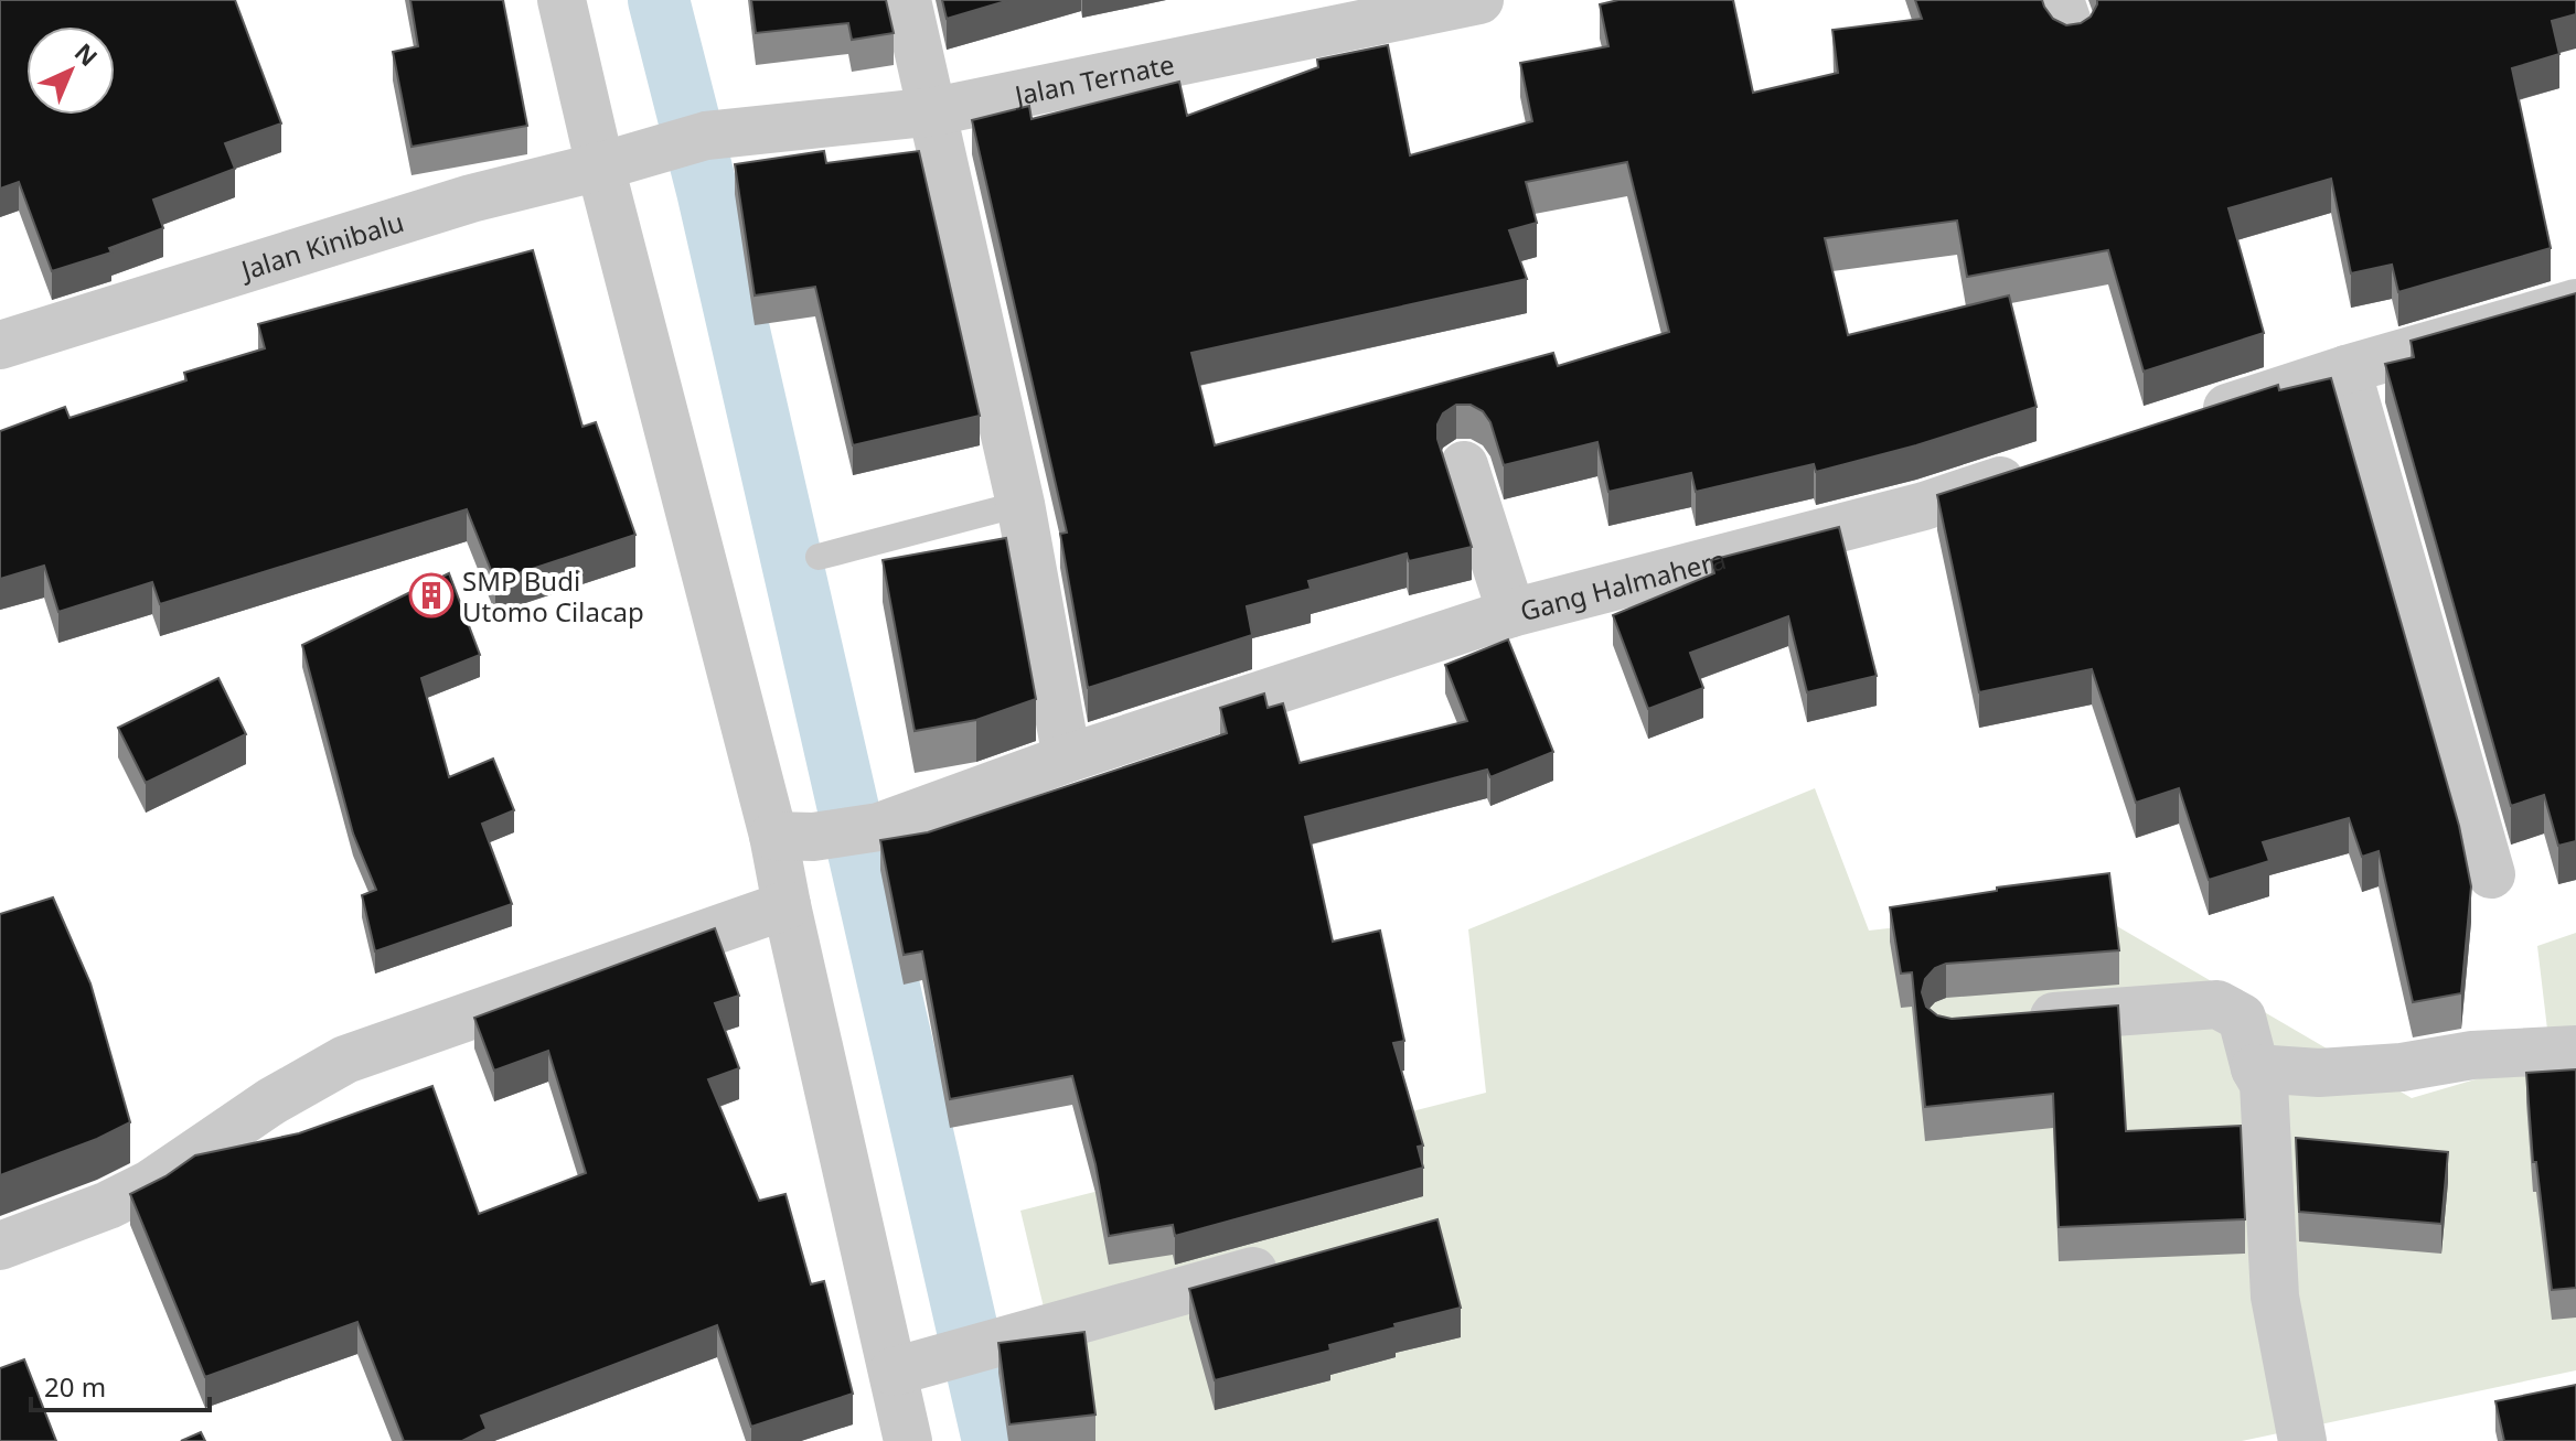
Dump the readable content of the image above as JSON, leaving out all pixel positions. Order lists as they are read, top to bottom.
{
  "streets": {
    "street": ["Jalan Ternate", "Jalan Kinibalu", "Gang Halmahera"]
  },
  "crossings": [
    ["Jalan Ternate", "Jalan Kinibalu"]
  ],
  "places": {
    "building": ["SMP Budi Utomo Cilacap"]
  },
  "scale_bar": "20 m",
  "north": "top right"
}
